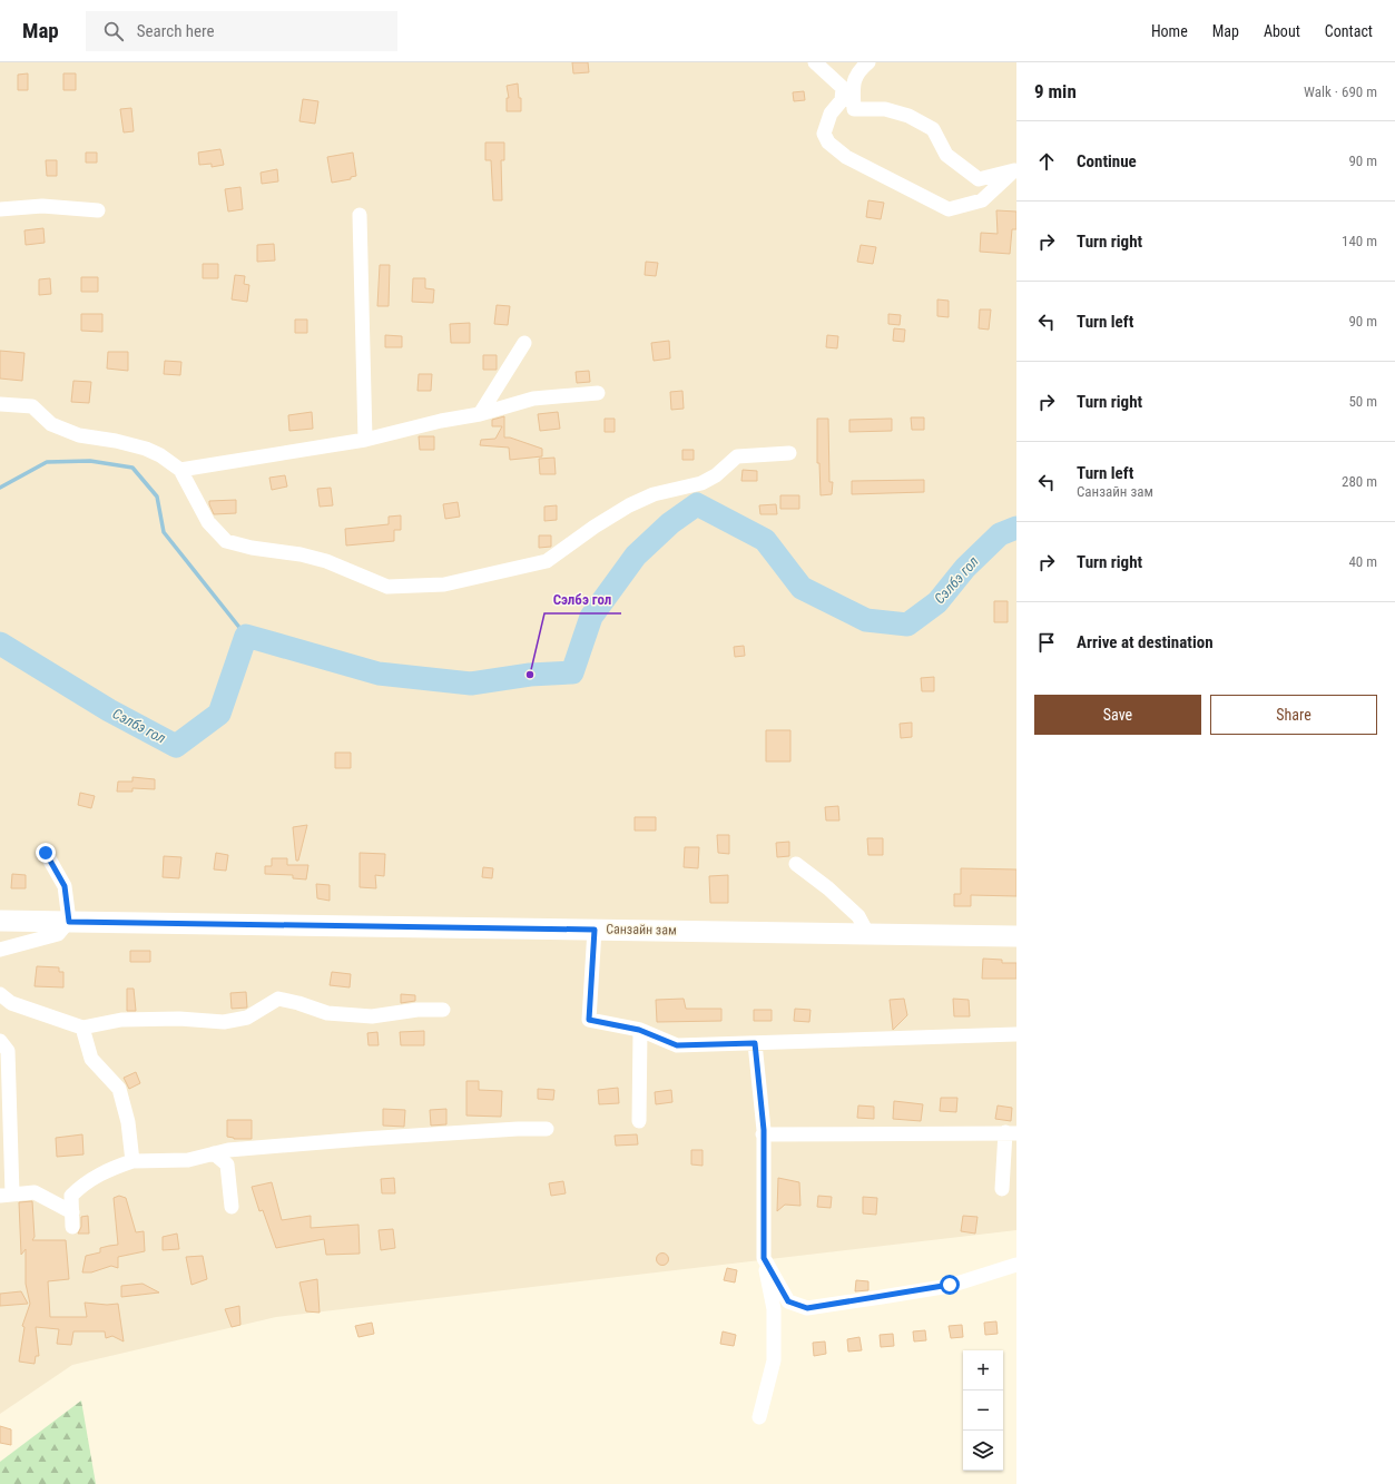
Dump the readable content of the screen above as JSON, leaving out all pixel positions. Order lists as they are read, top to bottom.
{
  "streets": {
    "main road": ["Санзайн зам"]
  },
  "water": ["Сэлбэ гол"],
  "places": ["Сэлбэ гол"],
  "page": {
    "header": "Map",
    "search": "Search here",
    "nav": [
      "Home",
      "Map",
      "About",
      "Contact"
    ],
    "heading": ["9 min", "Walk · 690 m"],
    "list": [
      ["Continue", "90 m"],
      ["Turn right", "140 m"],
      ["Turn left", "90 m"],
      ["Turn right", "50 m"],
      ["Turn left", "Санзайн зам", "280 m"],
      ["Turn right", "40 m"],
      "Arrive at destination"
    ],
    "buttons": ["Save", "Share"],
    "map_buttons": ["+", "−"]
  }
}
